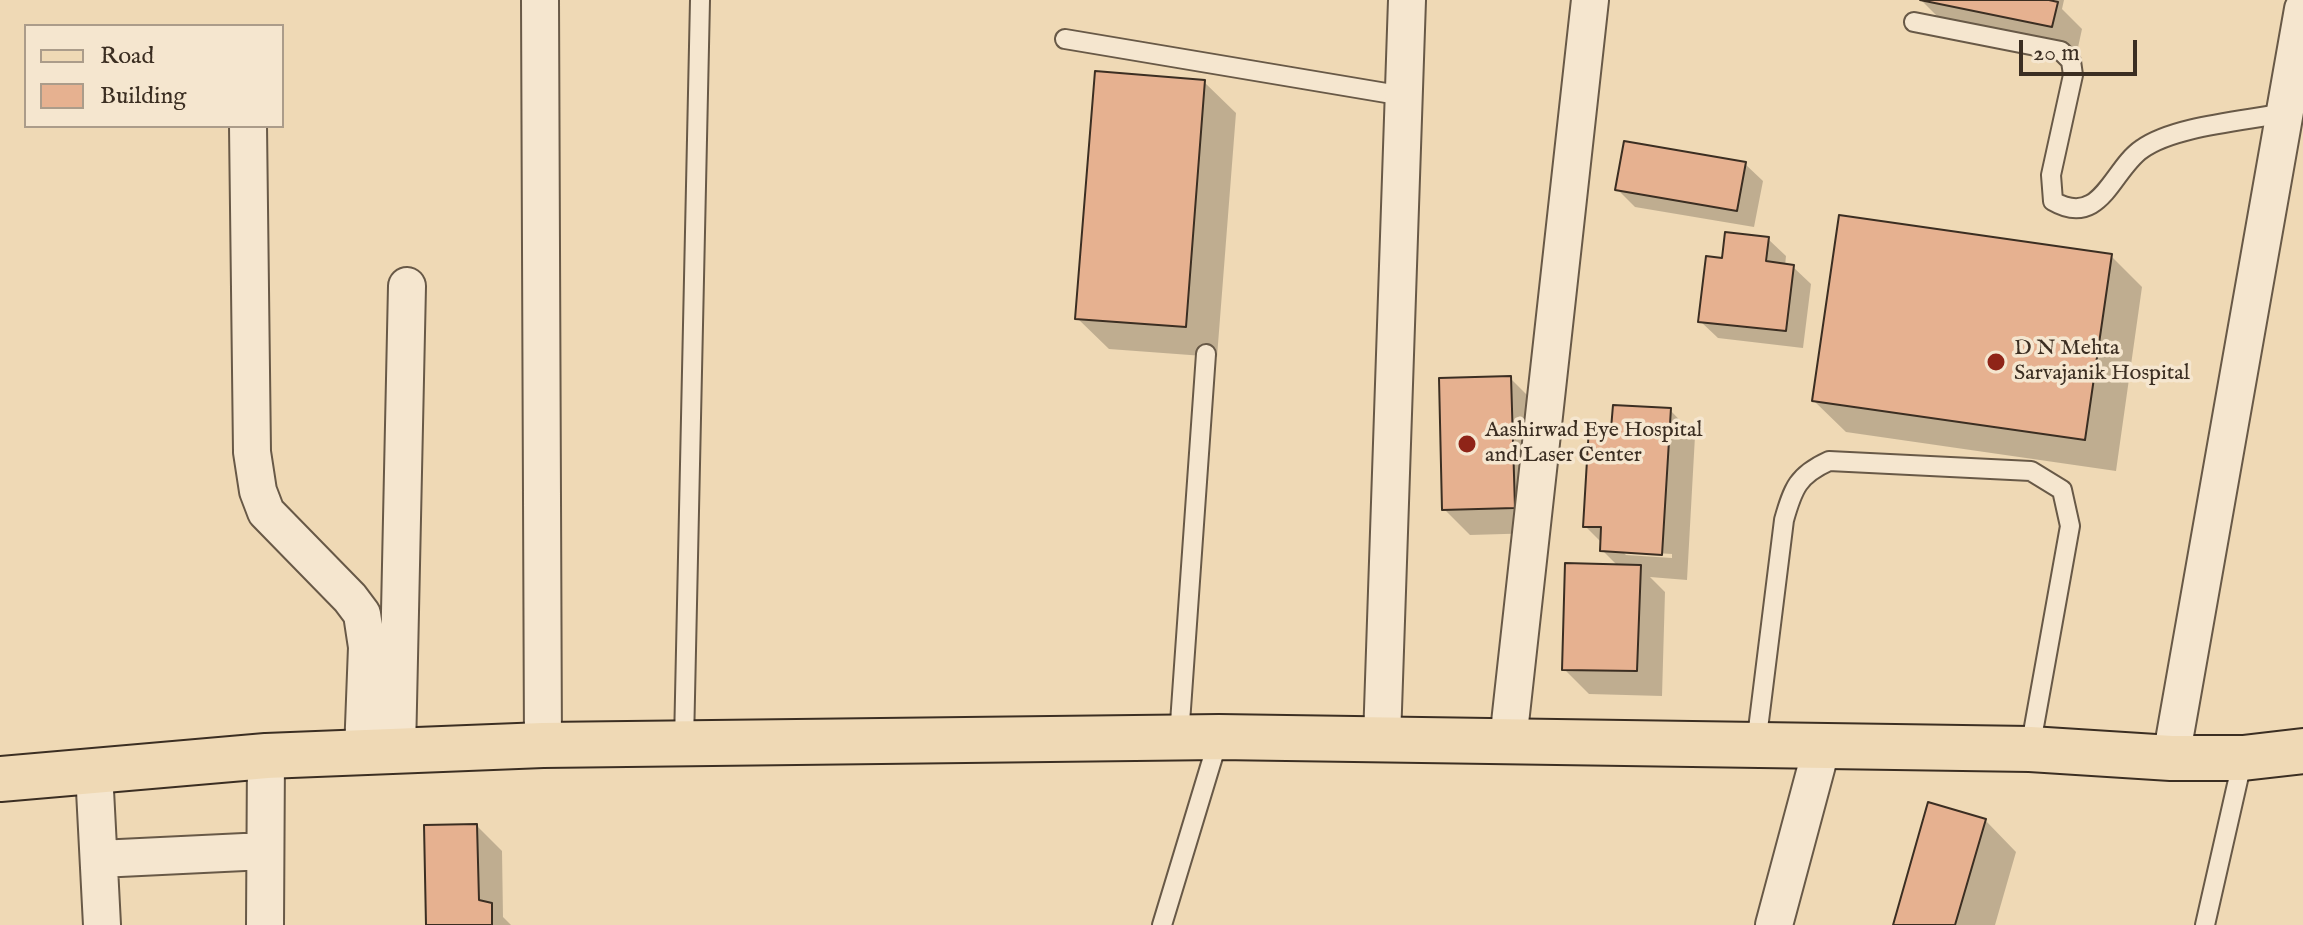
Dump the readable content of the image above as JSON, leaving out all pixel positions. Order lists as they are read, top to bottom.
{
  "places": ["D N Mehta Sarvajanik Hospital", "Aashirwad Eye Hospital and Laser Center"],
  "legend": ["Road", "Building"],
  "scale_bar": "20 m"
}
